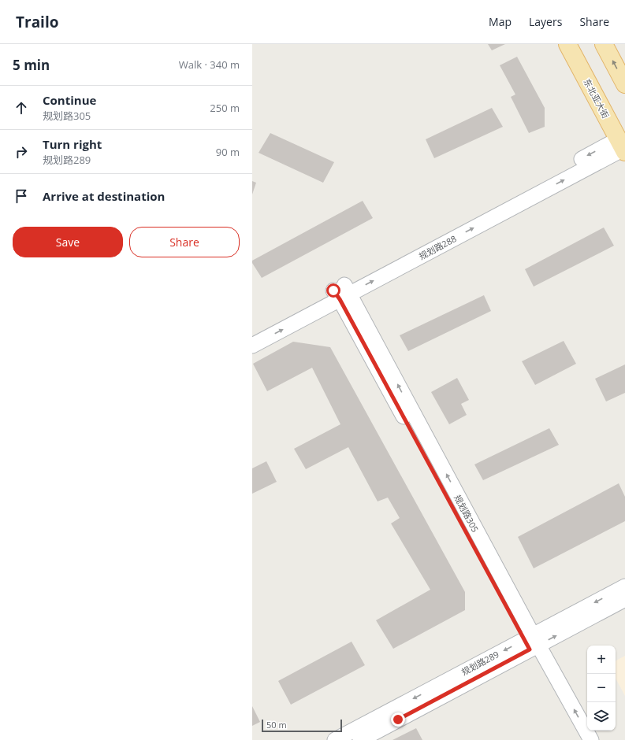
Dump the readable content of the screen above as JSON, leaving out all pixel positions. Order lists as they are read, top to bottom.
{
  "streets": {
    "main road": ["东北亚大街"],
    "street": ["规划路288", "规划路305", "规划路289"]
  },
  "crossings": [
    ["东北亚大街", "规划路288"],
    ["规划路288", "规划路305"],
    ["规划路305", "规划路289"]
  ],
  "scale_bar": "50 m",
  "page": {
    "header": "Trailo",
    "nav": ["Map", "Layers", "Share"],
    "heading": ["5 min", "Walk · 340 m"],
    "list": [
      ["Continue", "规划路305", "250 m"],
      ["Turn right", "规划路289", "90 m"],
      "Arrive at destination"
    ],
    "buttons": ["Save", "Share"],
    "map_buttons": ["+", "−"],
    "scale": "50 m"
  }
}
